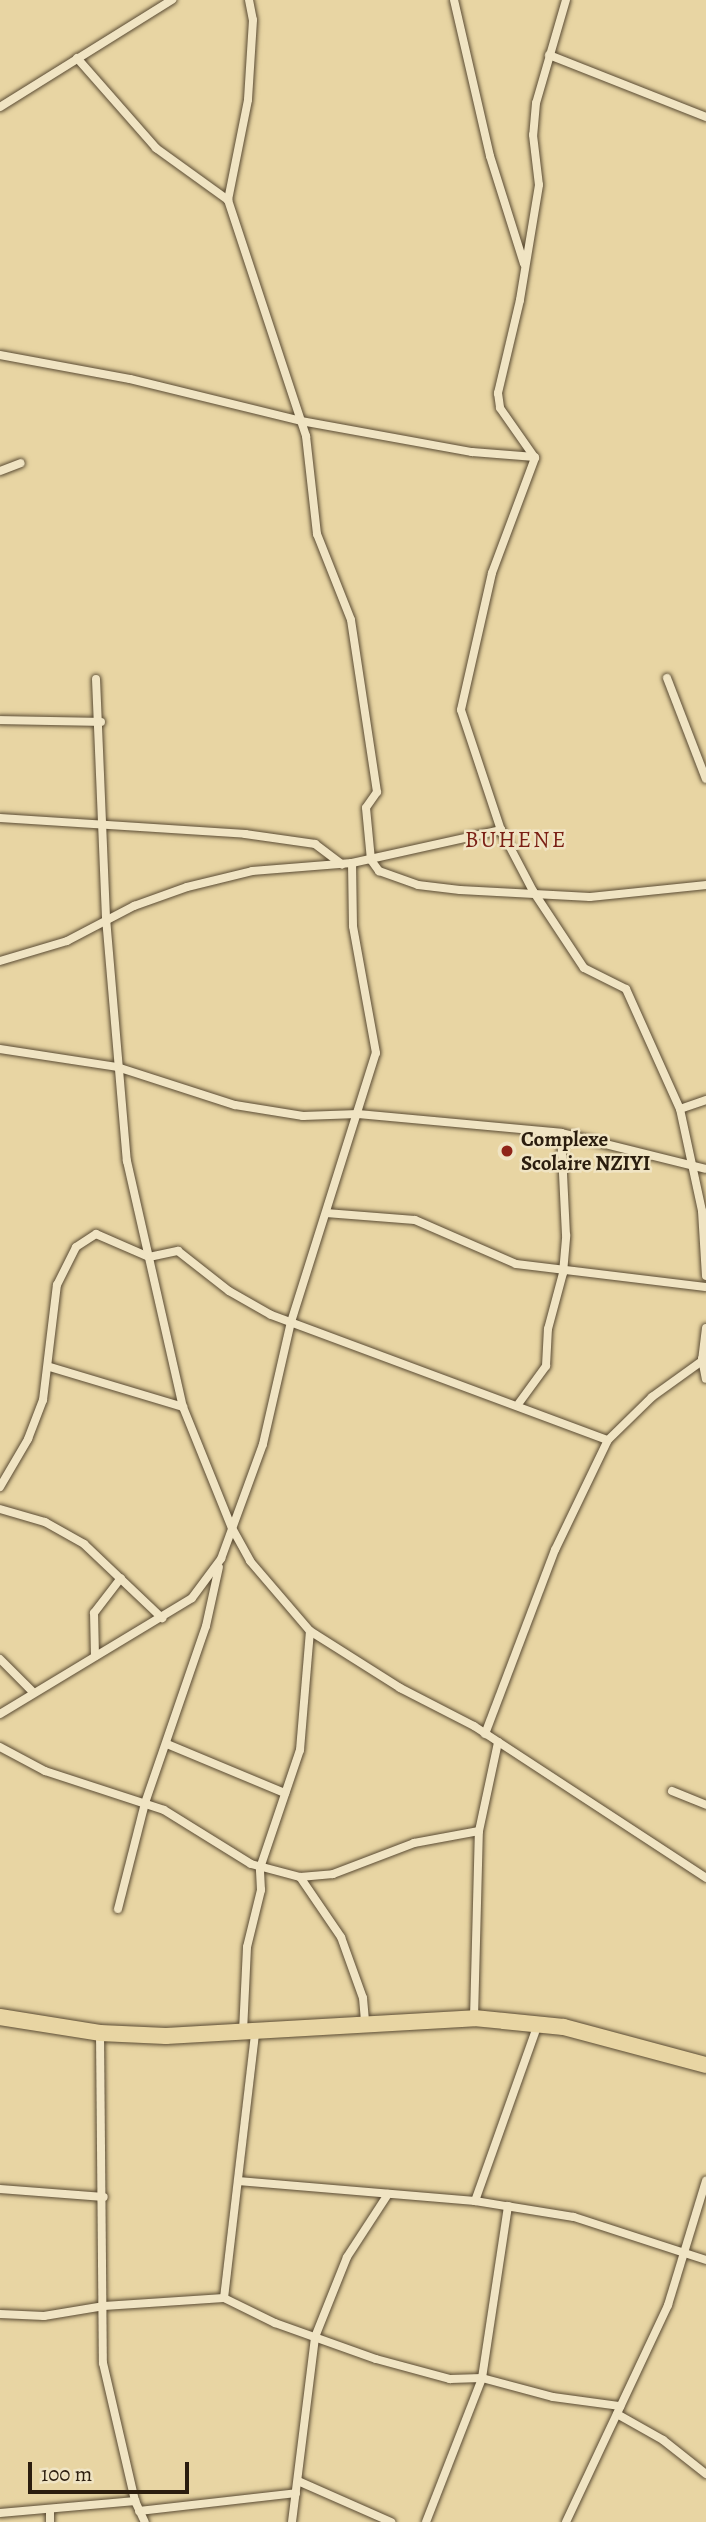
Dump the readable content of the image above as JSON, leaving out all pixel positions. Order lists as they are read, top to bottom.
{
  "districts": ["BUHENE"],
  "places": ["Complexe Scolaire NZIYI"],
  "scale_bar": "100 m"
}
